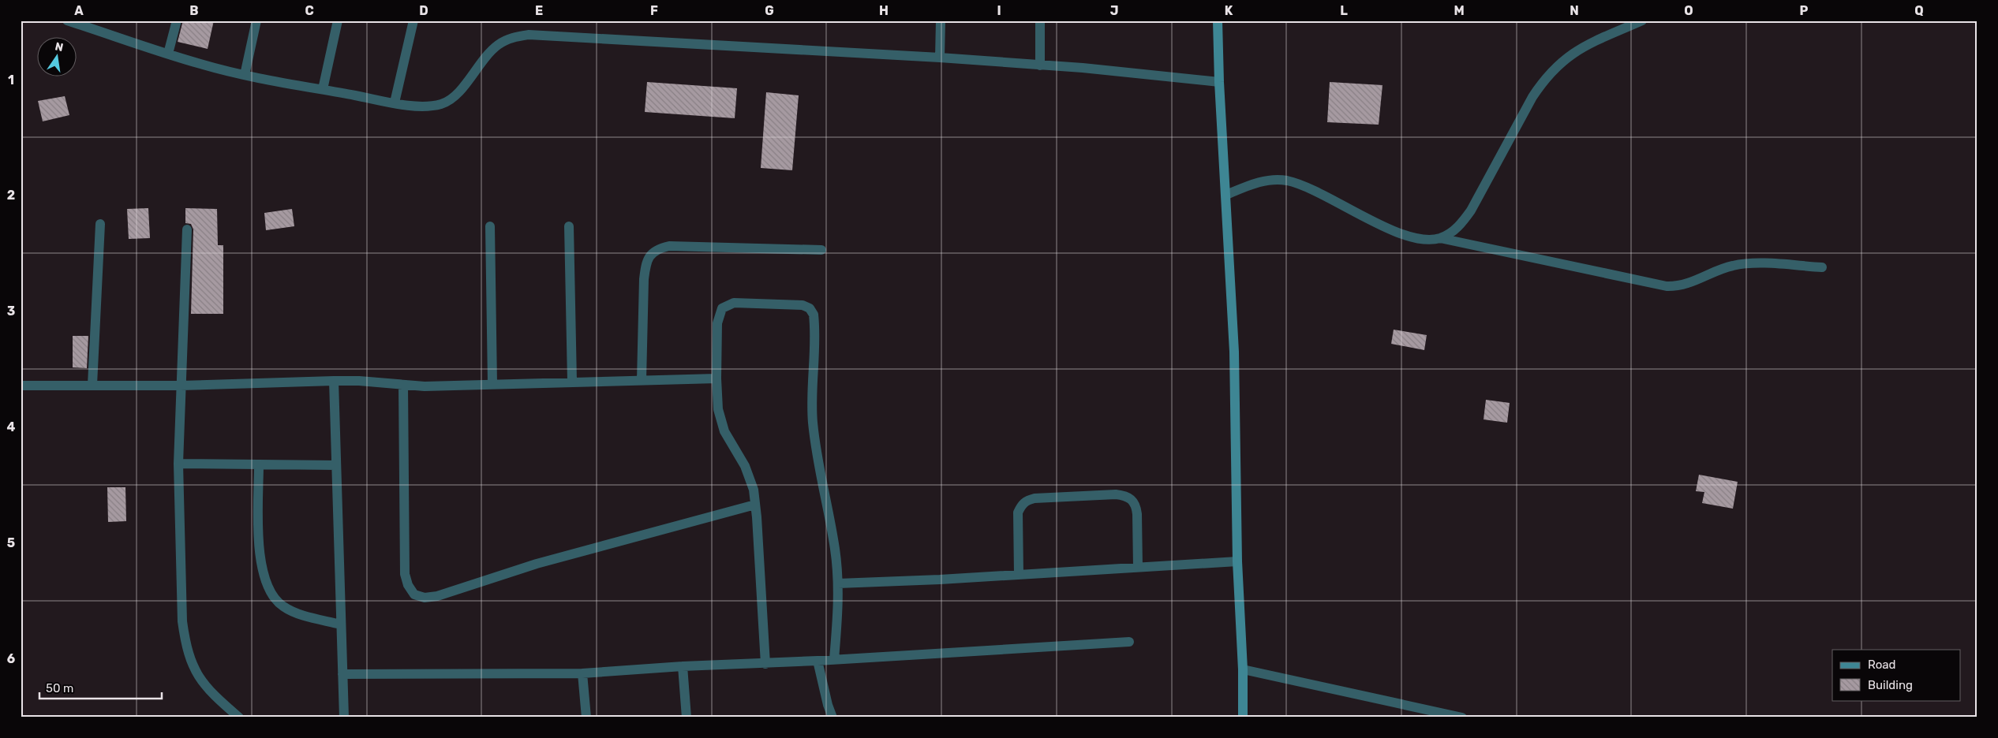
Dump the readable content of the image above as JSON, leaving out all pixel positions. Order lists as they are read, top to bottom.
{
  "legend": ["Road", "Building"],
  "scale_bar": "50 m",
  "north": "top",
  "grid": {
    "columns": [
      "A",
      "B",
      "C",
      "D",
      "E",
      "F",
      "G",
      "H",
      "I",
      "J",
      "K",
      "L",
      "M",
      "N",
      "O",
      "P",
      "Q"
    ],
    "rows": [
      "1",
      "2",
      "3",
      "4",
      "5",
      "6"
    ]
  }
}
